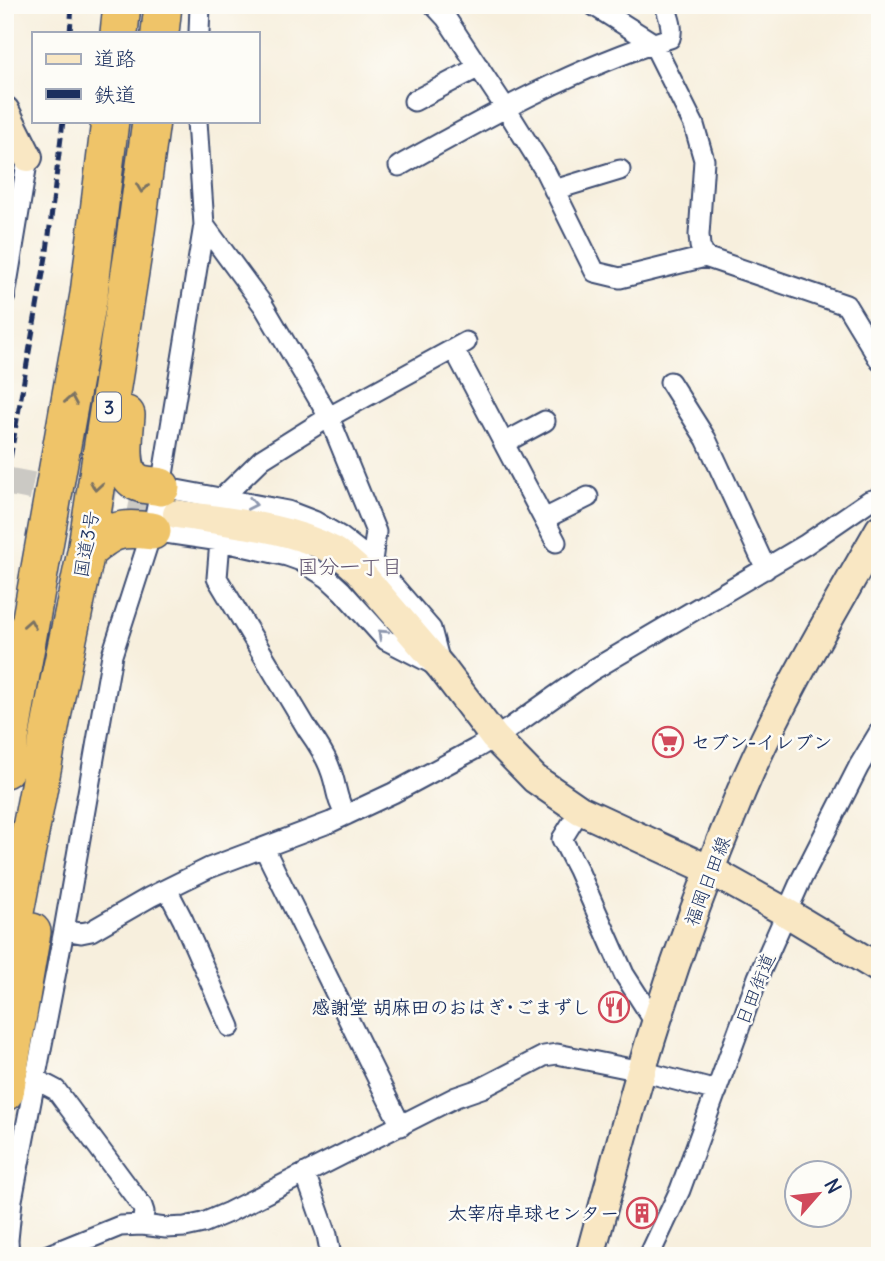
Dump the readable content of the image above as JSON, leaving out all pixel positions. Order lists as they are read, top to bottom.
{
  "streets": {
    "highway": ["3", "国道3号"],
    "street": ["福岡日田線", "日田街道"]
  },
  "crossings": [
    ["3", "国道3号"]
  ],
  "districts": ["国分一丁目"],
  "places": {
    "supermarket": ["セブン-イレブン"],
    "restaurant": ["感謝堂 胡麻田のおはぎ･ごまずし"],
    "building": ["太宰府卓球センター"]
  },
  "legend": ["道路", "鉄道"],
  "north": "top right"
}
